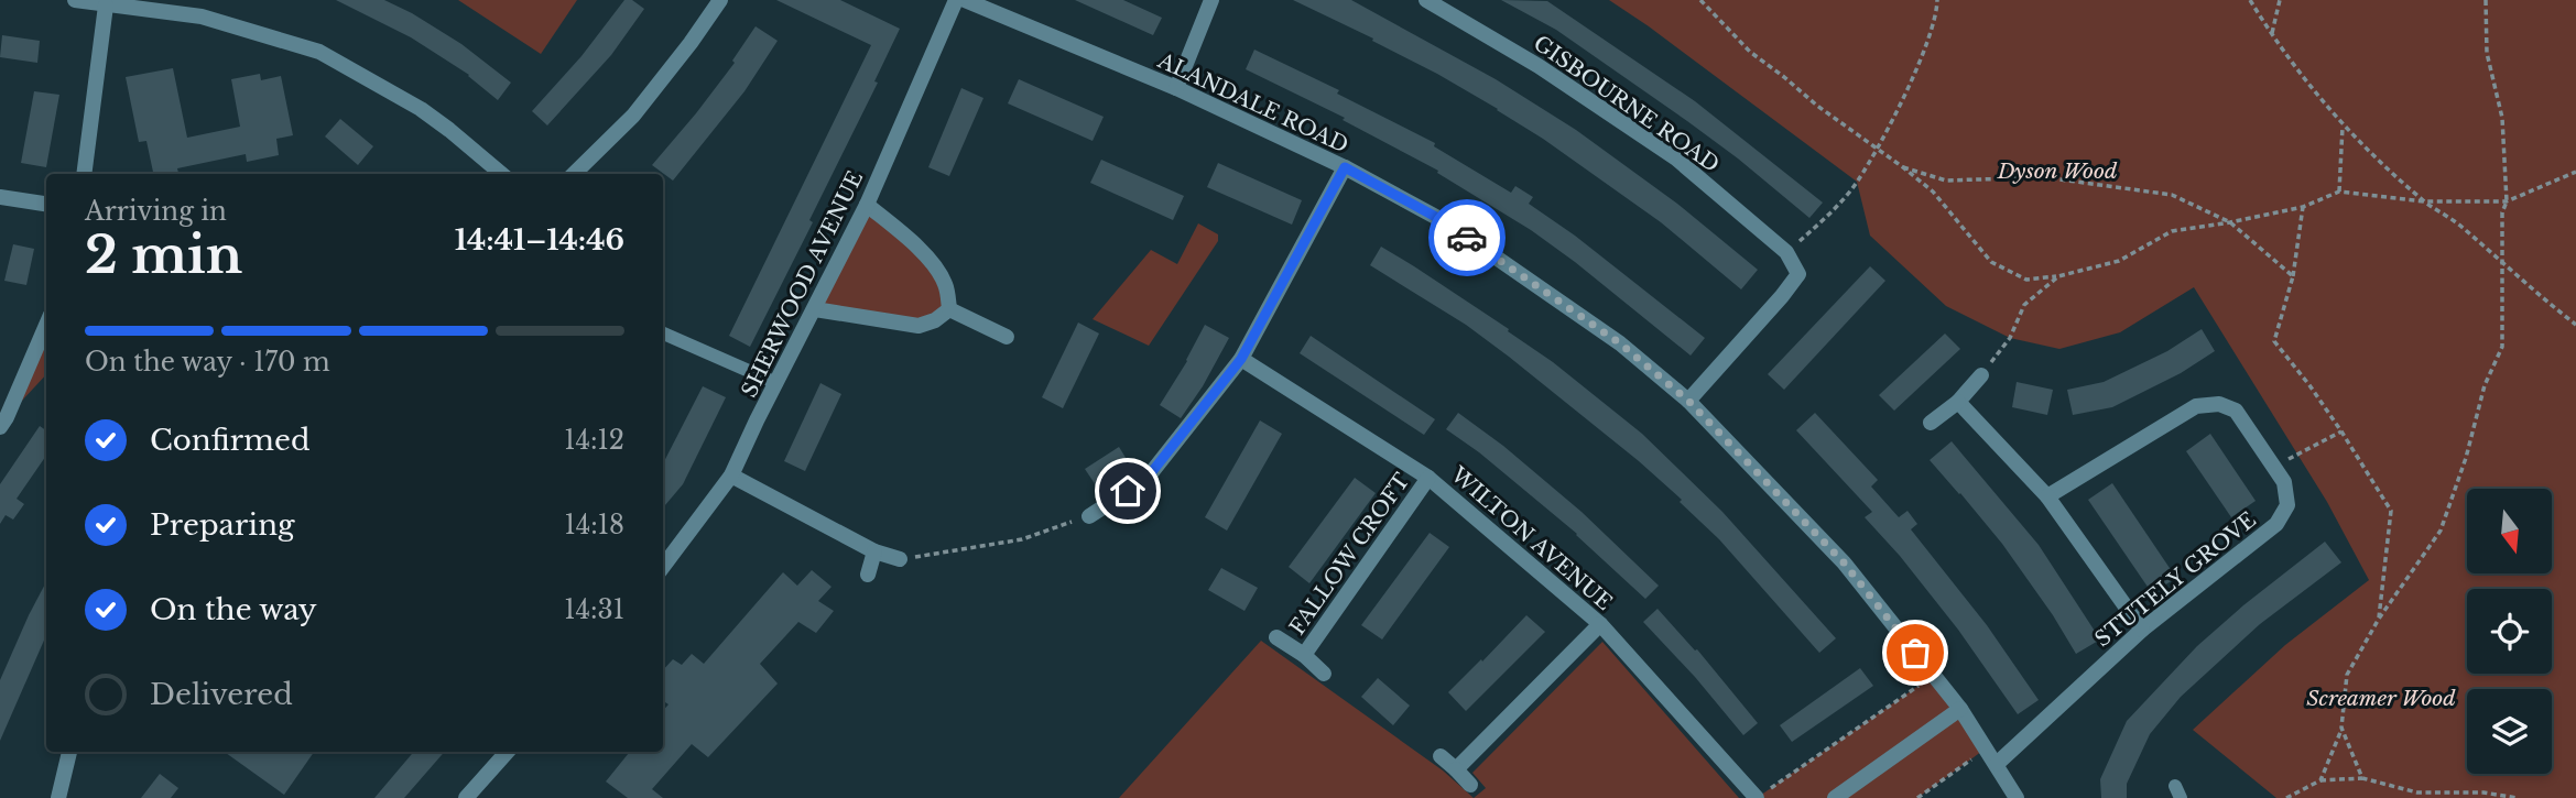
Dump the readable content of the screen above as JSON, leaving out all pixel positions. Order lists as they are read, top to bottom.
{
  "streets": {
    "street": [
      "ALANDALE ROAD",
      "GISBOURNE ROAD",
      "SHERWOOD AVENUE",
      "WILTON AVENUE",
      "FALLOW CROFT",
      "STUTELY GROVE"
    ]
  },
  "crossings": [
    ["ALANDALE ROAD", "STUTELY GROVE"],
    ["WILTON AVENUE", "FALLOW CROFT"]
  ],
  "parks": ["Dyson Wood", "Screamer Wood"],
  "north": "bottom",
  "page": {
    "heading": ["2 min", "Arriving in", "14:41–14:46"],
    "bar": "On the way · 170 m",
    "list": [
      ["Confirmed", "14:12"],
      ["Preparing", "14:18"],
      ["On the way", "14:31"],
      "Delivered"
    ]
  }
}
